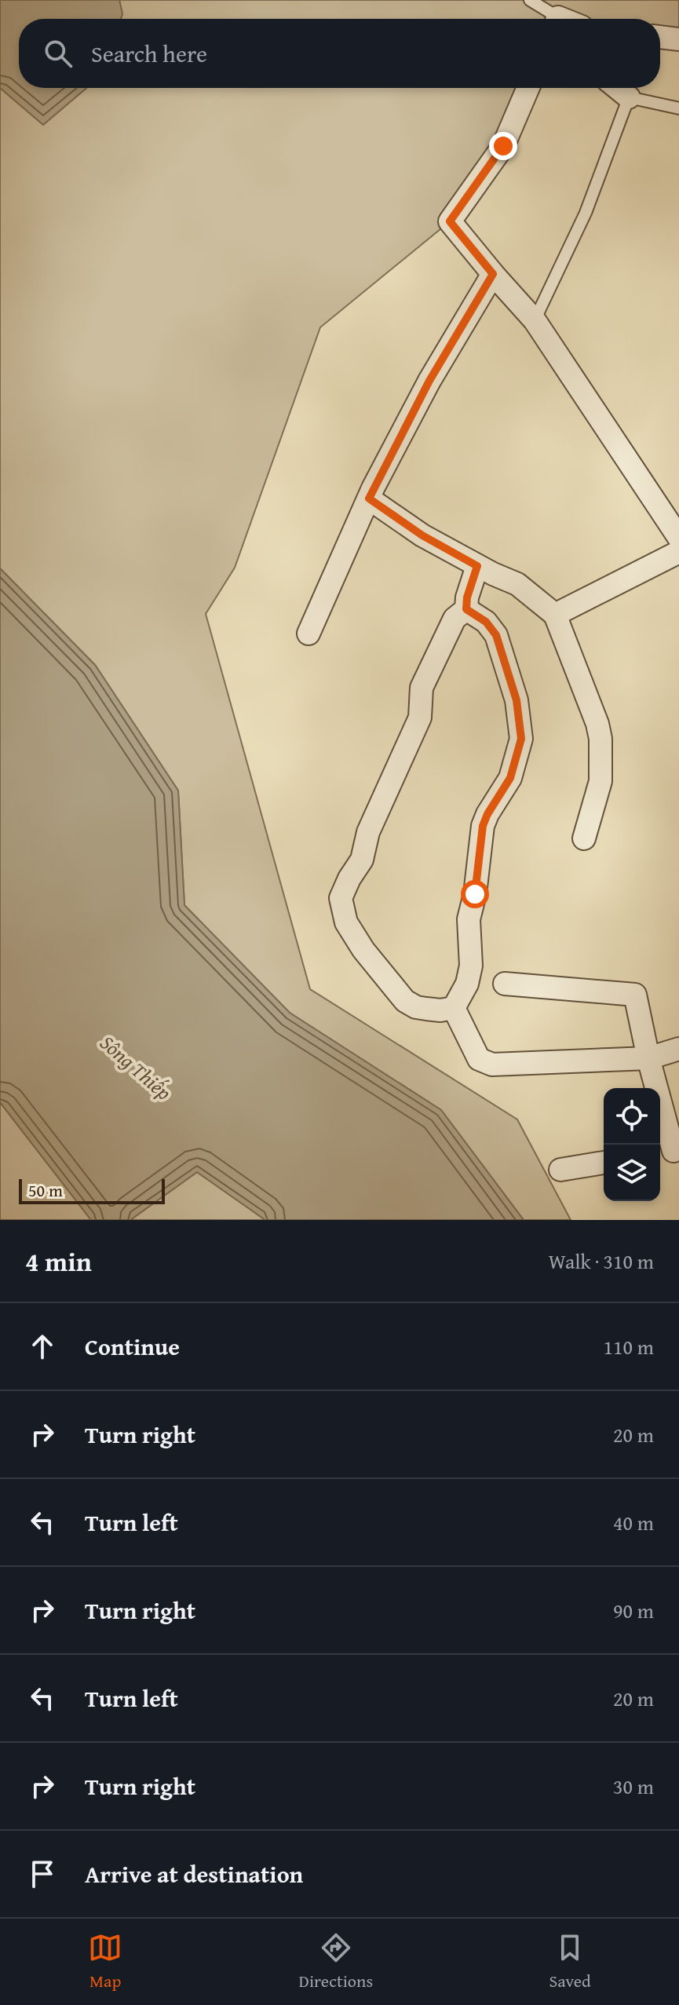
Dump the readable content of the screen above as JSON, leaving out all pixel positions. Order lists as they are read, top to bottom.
{
  "water": ["Sông Thiếp"],
  "scale_bar": "50 m",
  "page": {
    "search": "Search here",
    "scale": "50 m",
    "heading": ["4 min", "Walk · 310 m"],
    "list": [
      ["Continue", "110 m"],
      ["Turn right", "20 m"],
      ["Turn left", "40 m"],
      ["Turn right", "90 m"],
      ["Turn left", "20 m"],
      ["Turn right", "30 m"],
      "Arrive at destination"
    ],
    "nav": ["Map", "Directions", "Saved"]
  }
}
